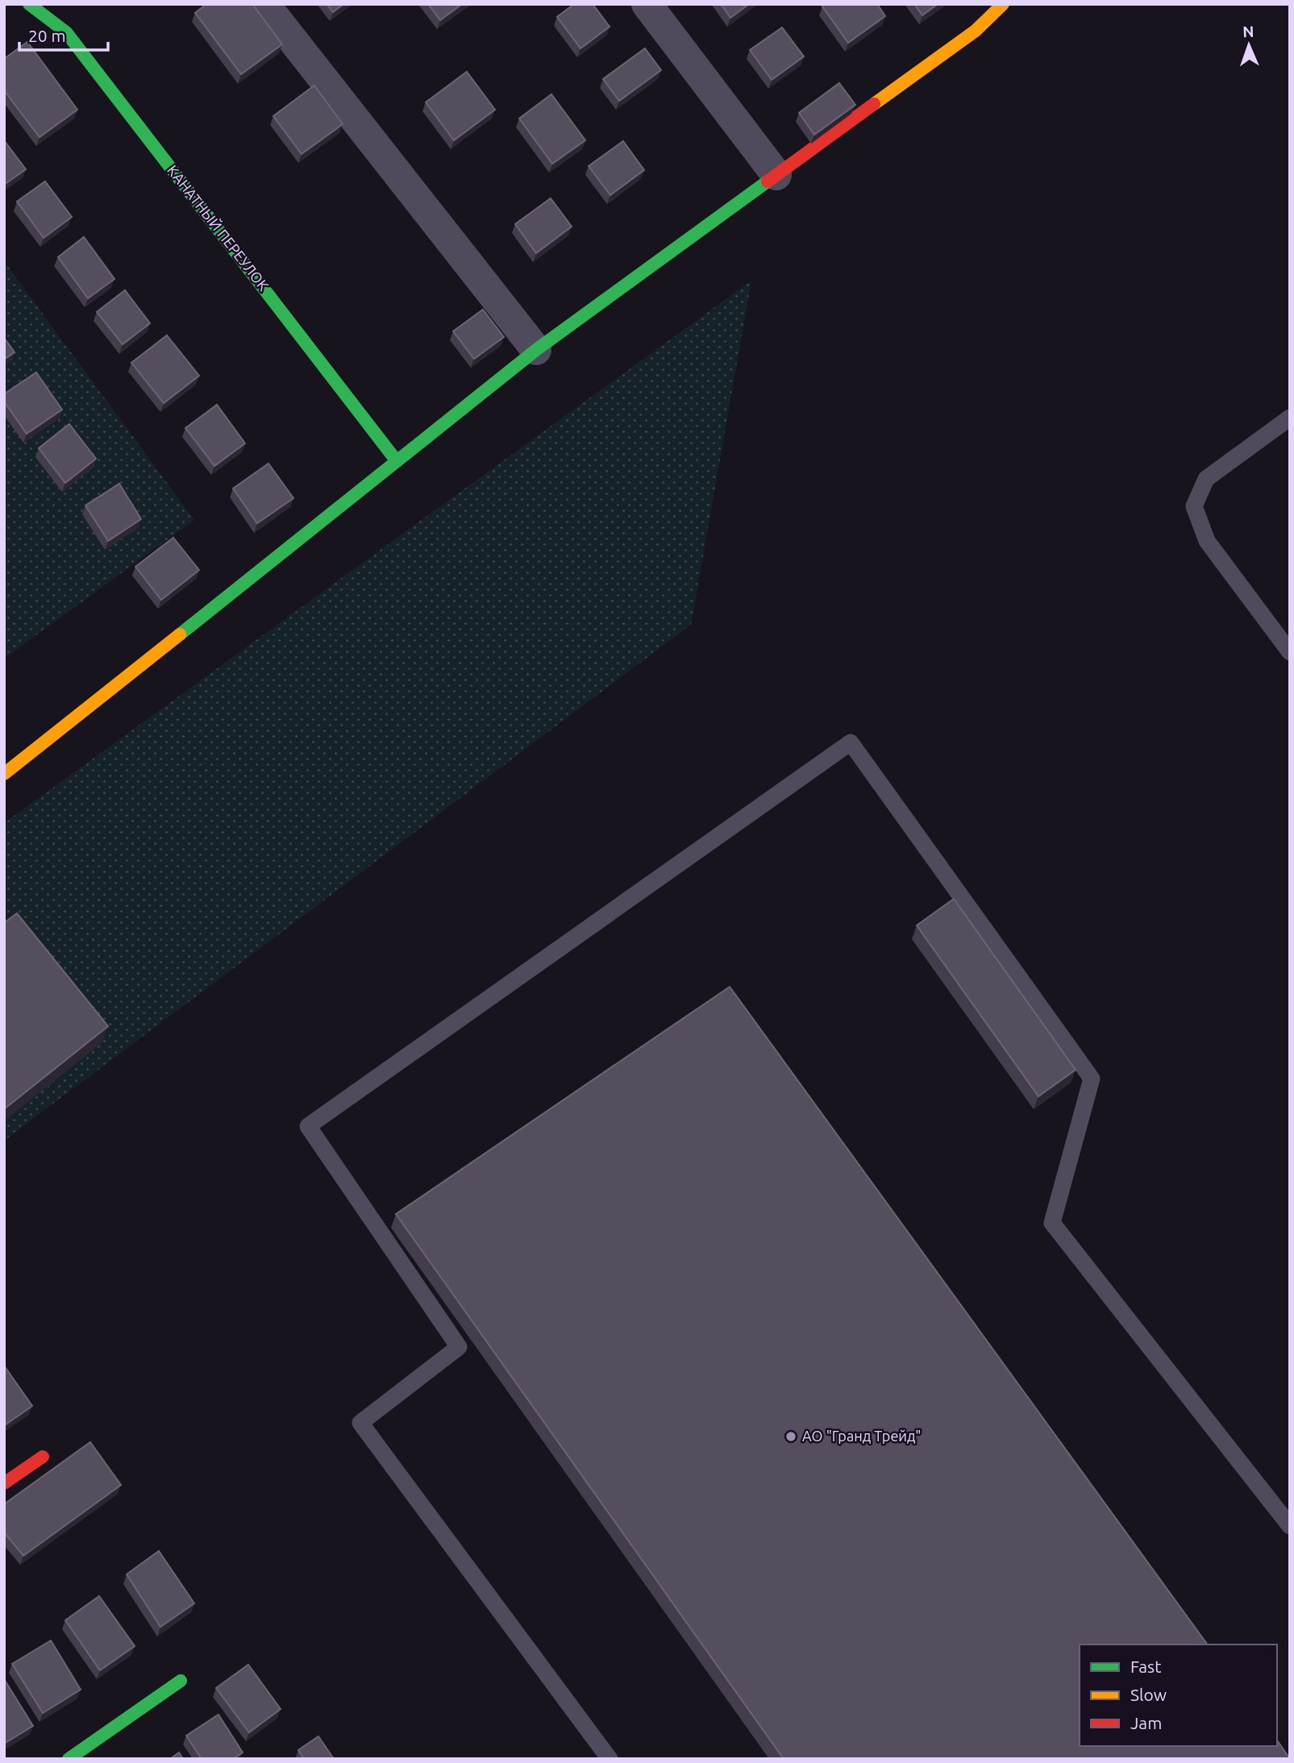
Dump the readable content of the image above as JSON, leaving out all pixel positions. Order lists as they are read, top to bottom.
{
  "streets": {
    "street": ["КАНАТНЫЙ ПЕРЕУЛОК"]
  },
  "places": ["АО \"Гранд Трейд\""],
  "legend": ["Fast", "Slow", "Jam"],
  "scale_bar": "20 m",
  "north": "top"
}
